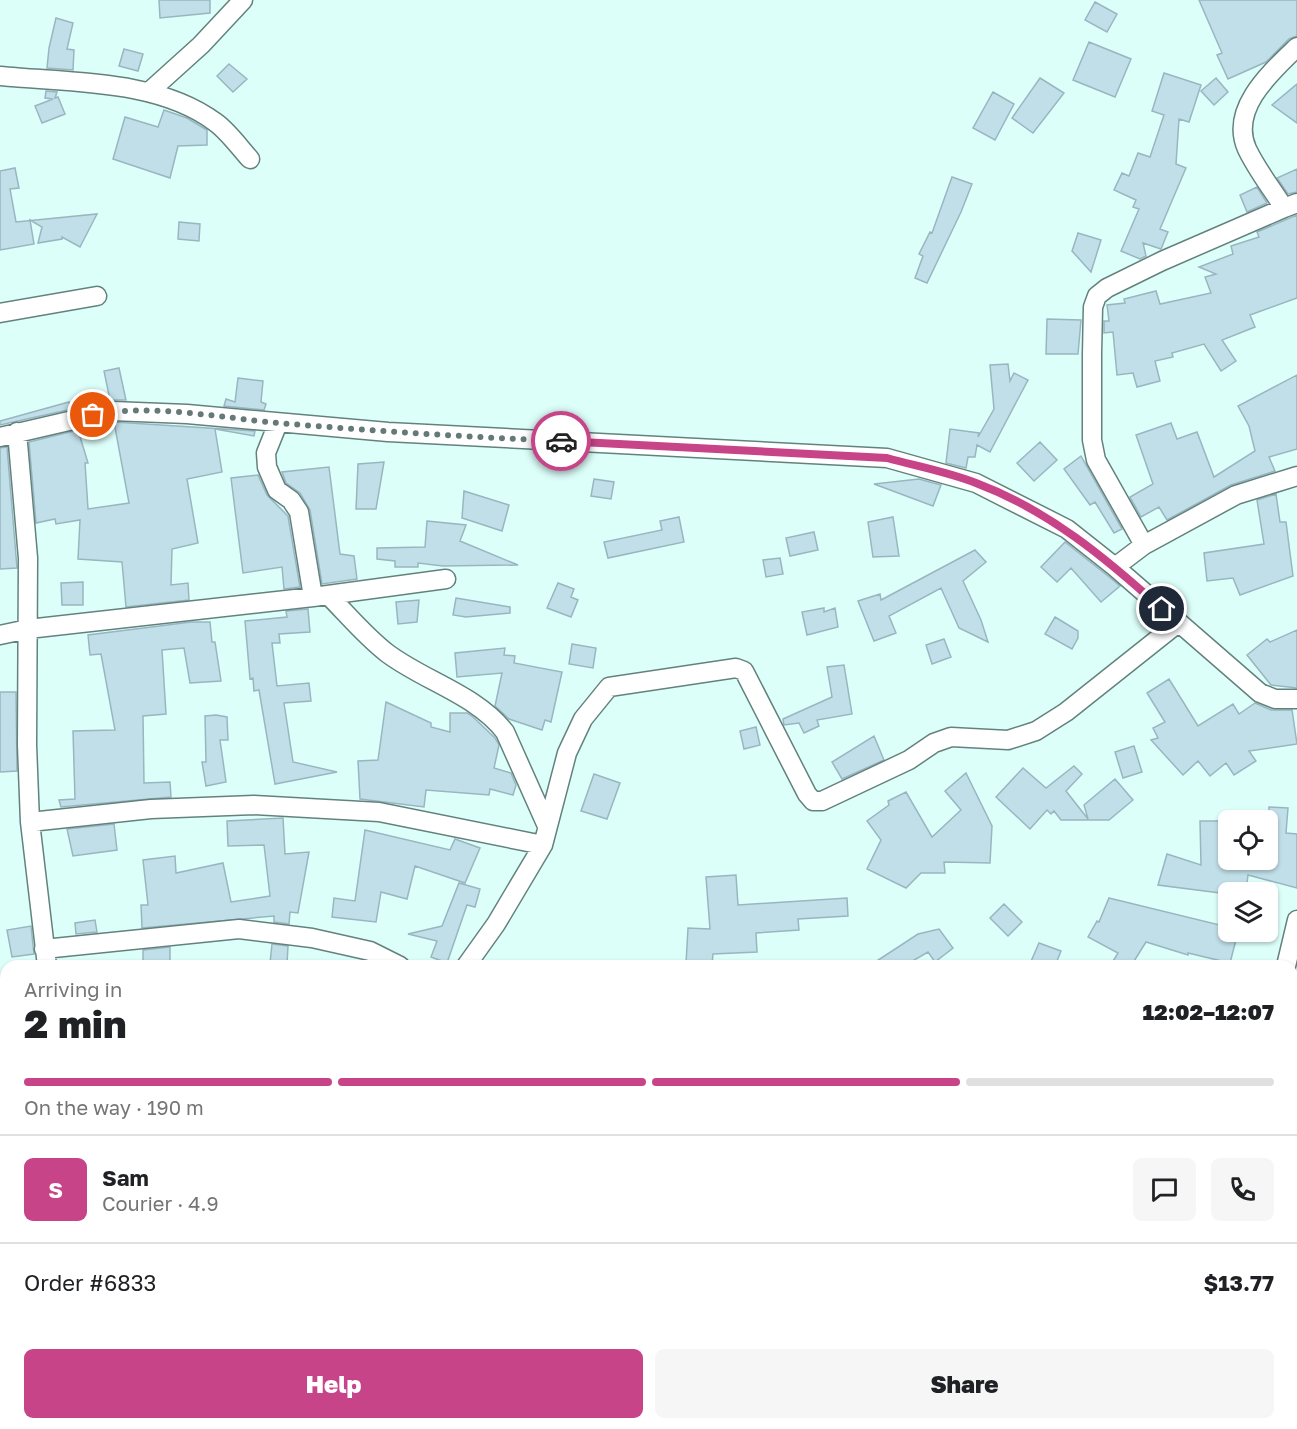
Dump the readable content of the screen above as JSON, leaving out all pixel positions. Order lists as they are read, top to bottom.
{
  "page": {
    "heading": ["2 min", "Arriving in", "12:02–12:07"],
    "panel": [
      "Sam",
      "Courier · 4.9",
      "Order #6833",
      "$13.77"
    ],
    "bar": "On the way · 190 m",
    "round": "S",
    "buttons": ["Help", "Share"]
  }
}
